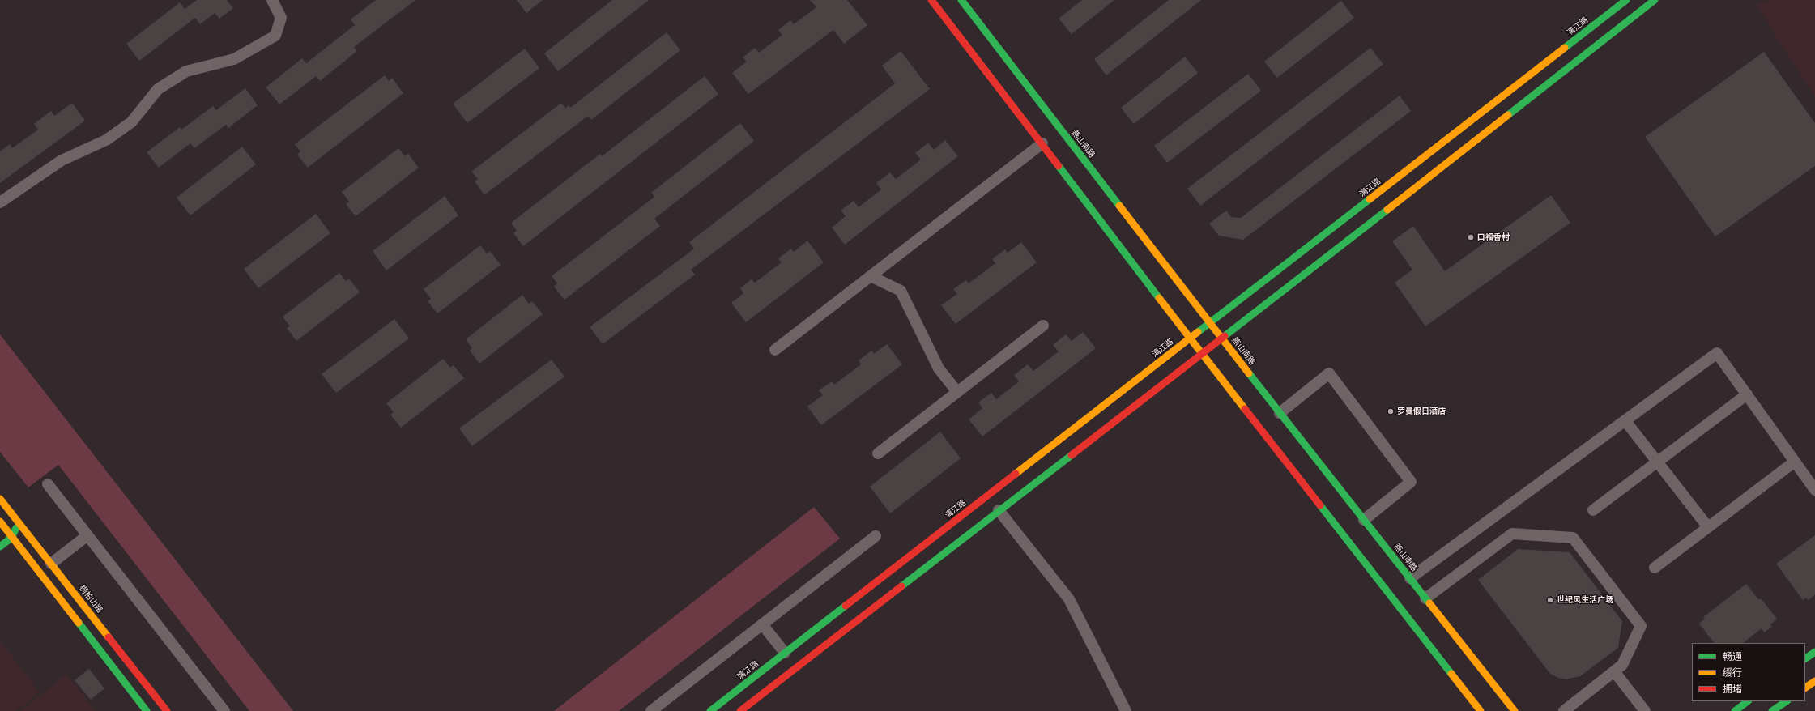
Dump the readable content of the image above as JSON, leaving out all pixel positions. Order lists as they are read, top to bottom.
{
  "streets": {
    "street": ["漓江路", "燕山南路", "桐柏山路"]
  },
  "crossings": [
    ["漓江路", "燕山南路"]
  ],
  "places": ["口福香村", "罗曼假日酒店", "世纪风生活广场"],
  "legend": ["畅通", "缓行", "拥堵"]
}
